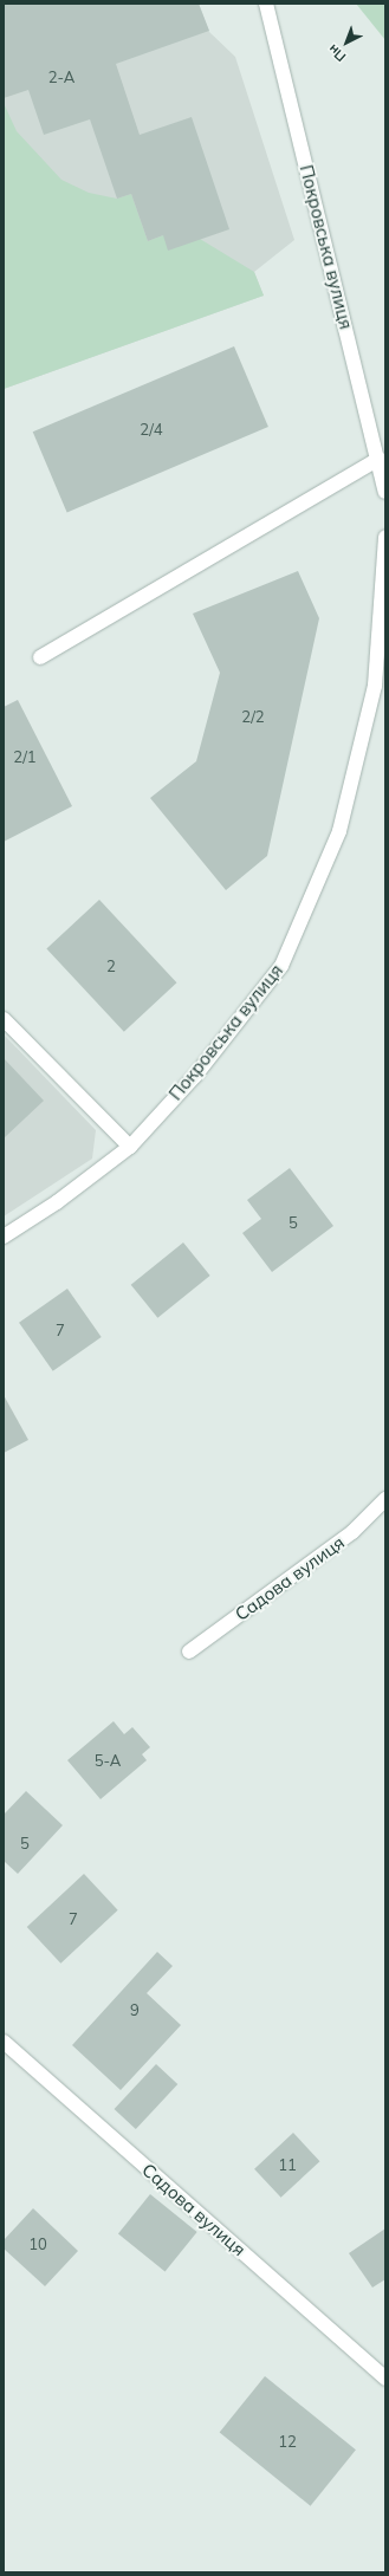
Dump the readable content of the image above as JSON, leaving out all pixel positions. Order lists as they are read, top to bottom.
{
  "streets": {
    "street": ["Покровська вулиця", "Садова вулиця"]
  },
  "house_numbers": [
    "2-А",
    "2/4",
    "2/2",
    "2/1",
    "2",
    "5",
    "7",
    "5-А",
    "5",
    "7",
    "9",
    "11",
    "10",
    "12"
  ],
  "north": "bottom left"
}
